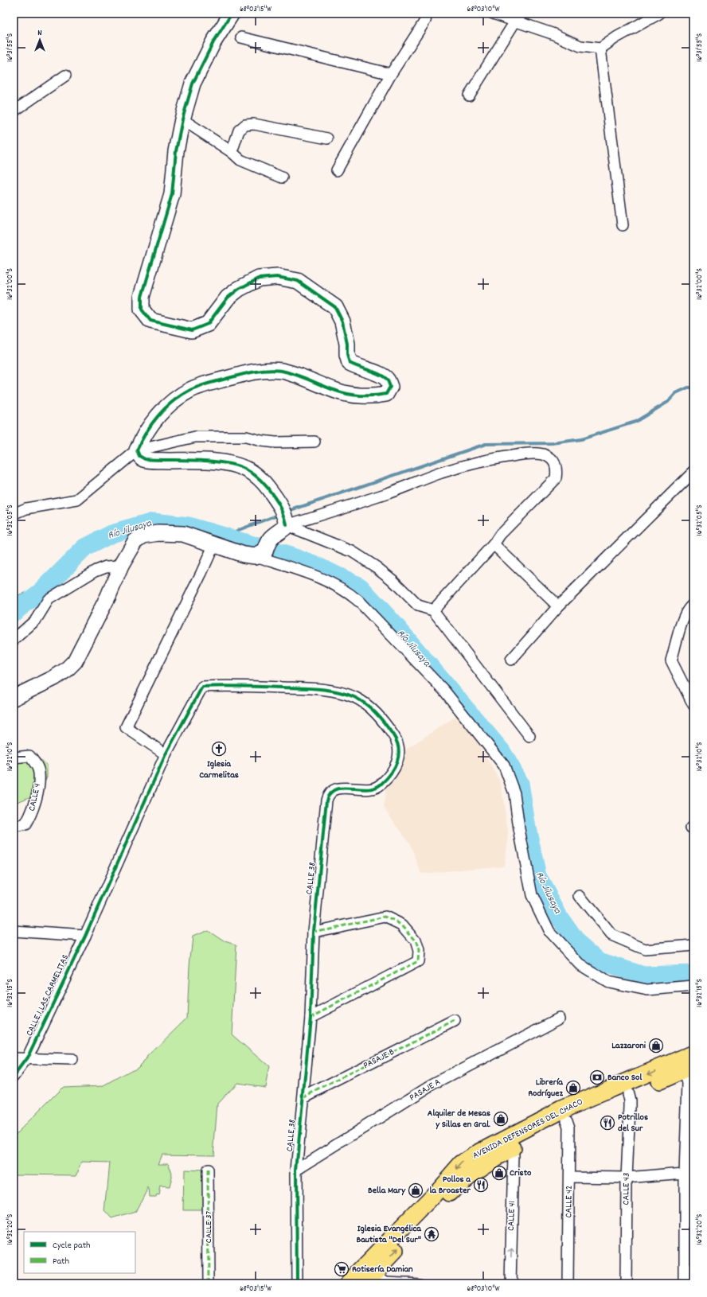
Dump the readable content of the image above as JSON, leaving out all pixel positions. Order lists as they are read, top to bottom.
{
  "streets": {
    "main road": ["AVENIDA DEFENSORES DEL CHACO"],
    "street": [
      "CALLE 4",
      "CALLE 38",
      "CALLE 1 LAS CARMELITAS",
      "PASAJE B",
      "PASAJE A",
      "CALLE 43",
      "CALLE 42",
      "CALLE 41",
      "CALLE 37"
    ]
  },
  "crossings": [
    ["CALLE 38", "CALLE 1 LAS CARMELITAS"],
    ["CALLE 38", "PASAJE B"],
    ["CALLE 38", "PASAJE A"],
    ["AVENIDA DEFENSORES DEL CHACO", "CALLE 43"],
    ["AVENIDA DEFENSORES DEL CHACO", "CALLE 42"],
    ["AVENIDA DEFENSORES DEL CHACO", "CALLE 41"]
  ],
  "one_way": ["CALLE 41"],
  "water": ["Río Jilusaya"],
  "places": {
    "church": ["Iglesia Carmelitas"],
    "shop": [
      "Lazzaroni",
      "Librería Rodríguez",
      "Alquiler de Mesas y Sillas en Gral.",
      "Cristo",
      "Bella Mary"
    ],
    "bank": ["Banco Sol"],
    "restaurant": ["Potrillos del Sur", "Pollos a la Broaster"],
    "temple": ["Iglesia Evangélica Bautista \"Del Sur\""],
    "supermarket": ["Rotisería Damian"]
  },
  "legend": ["Cycle path", "Path"],
  "north": "top",
  "coordinates": [
    "68°03'15\"W",
    "68°03'10\"W",
    "16°31'55\"S",
    "16°32'00\"S",
    "16°32'05\"S",
    "16°32'10\"S",
    "16°32'15\"S",
    "16°32'20\"S"
  ]
}
